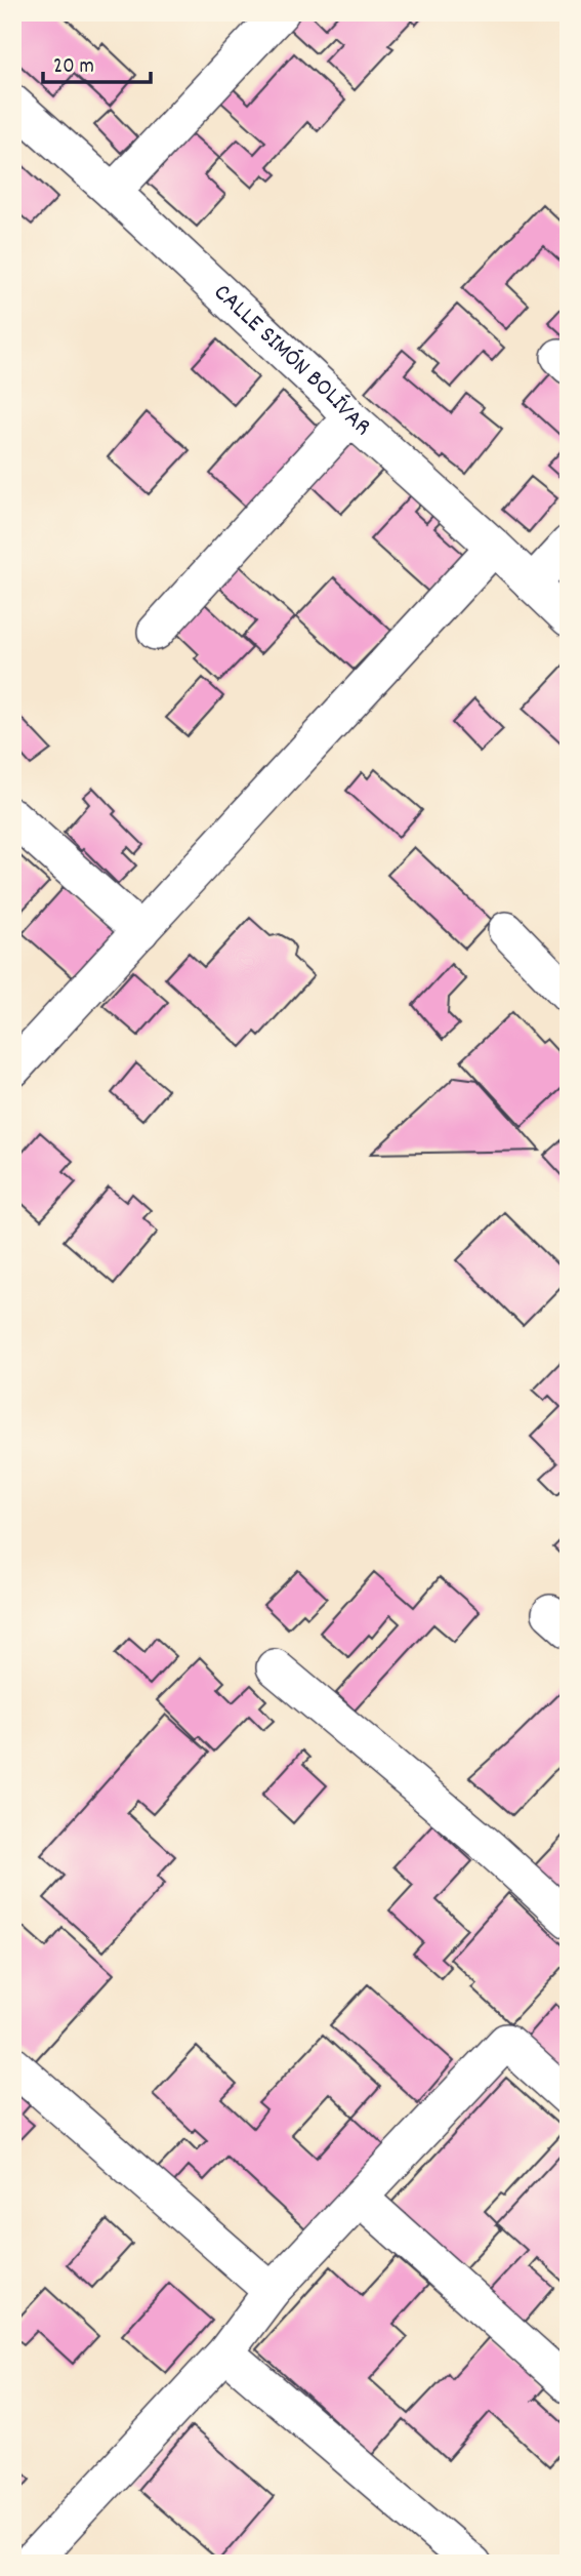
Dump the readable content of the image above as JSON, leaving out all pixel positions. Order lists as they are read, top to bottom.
{
  "streets": {
    "street": ["CALLE SIMÓN BOLÍVAR"]
  },
  "scale_bar": "20 m"
}
